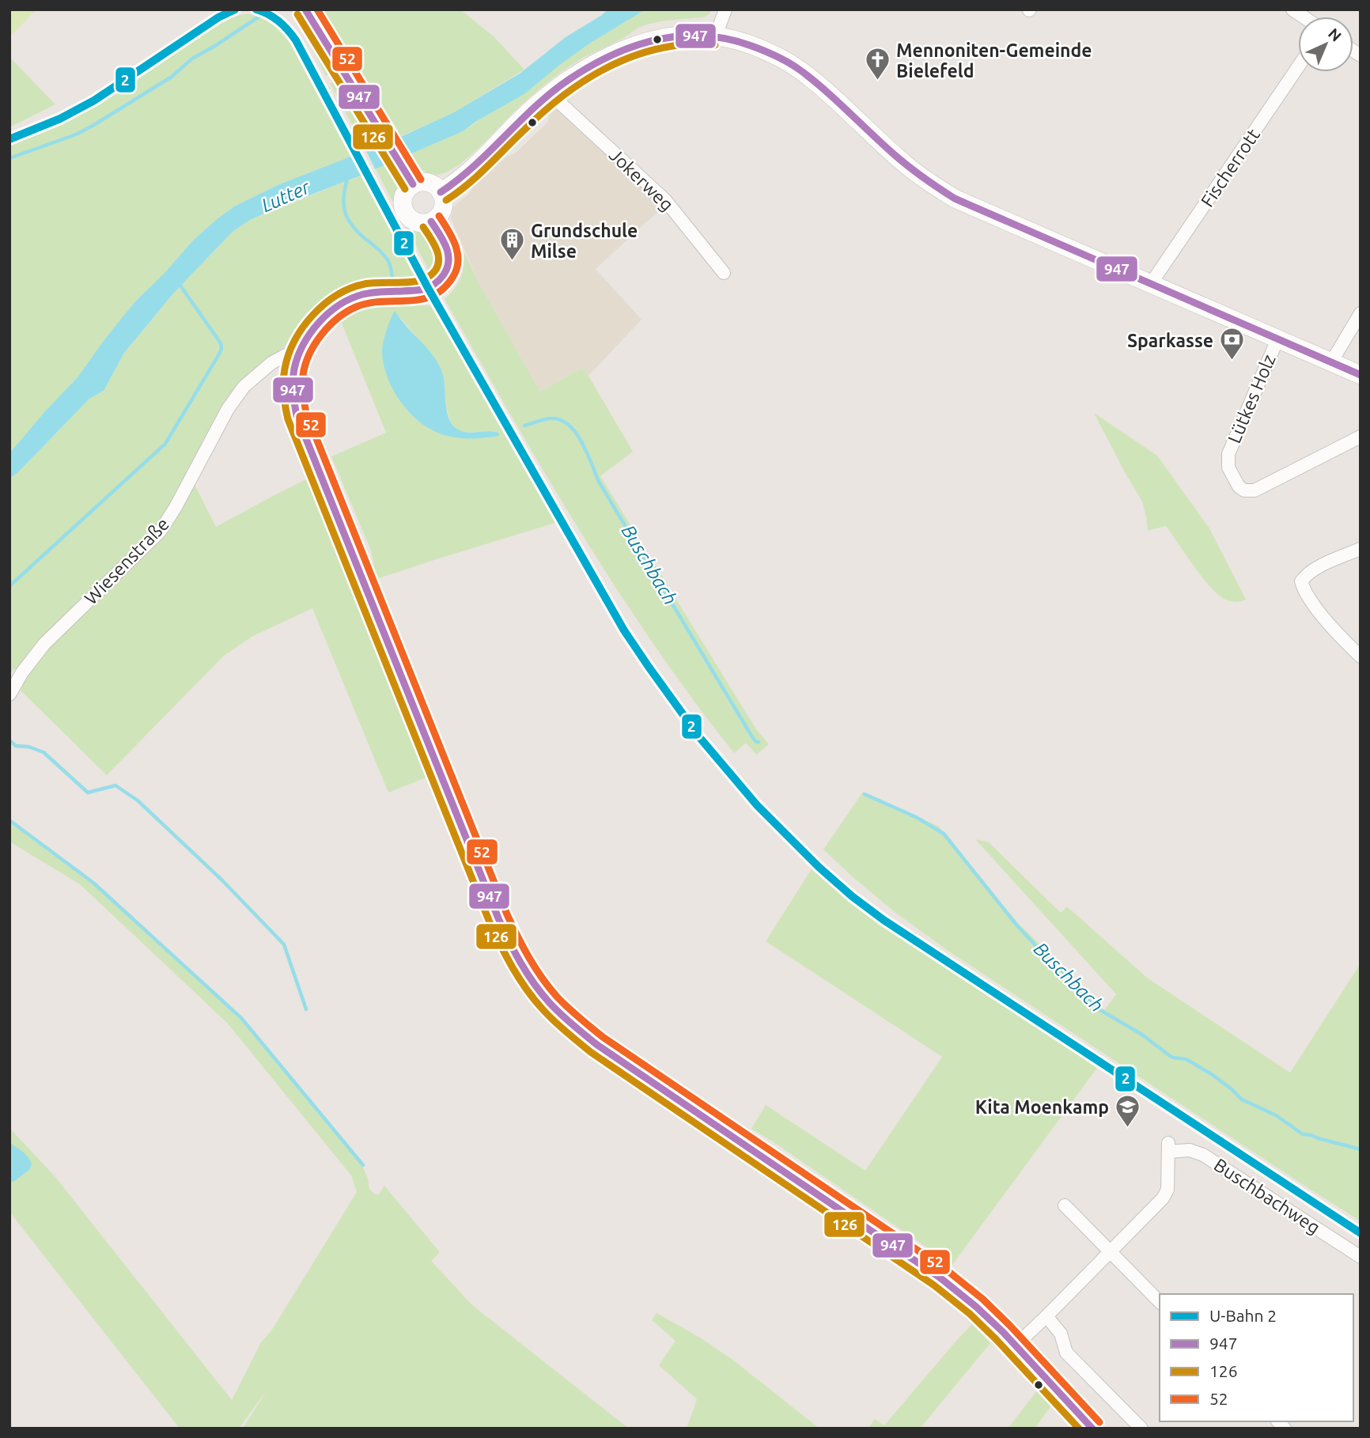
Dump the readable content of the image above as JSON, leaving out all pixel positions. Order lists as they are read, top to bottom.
{
  "streets": {
    "street": [
      "Fischerrott",
      "Jokerweg",
      "Lütkes Holz",
      "Wiesenstraße",
      "Buschbachweg"
    ]
  },
  "water": ["Lutter", "Buschbach"],
  "places": {
    "church": ["Mennoniten-Gemeinde Bielefeld"],
    "building": ["Grundschule Milse"],
    "bank": ["Sparkasse"],
    "school or university": ["Kita Moenkamp"]
  },
  "lines": [
    "metro line 2",
    "transit line 947",
    "transit line 52",
    "transit line 126"
  ],
  "legend": [
    "U-Bahn 2",
    "947",
    "126",
    "52"
  ],
  "north": "top right"
}
